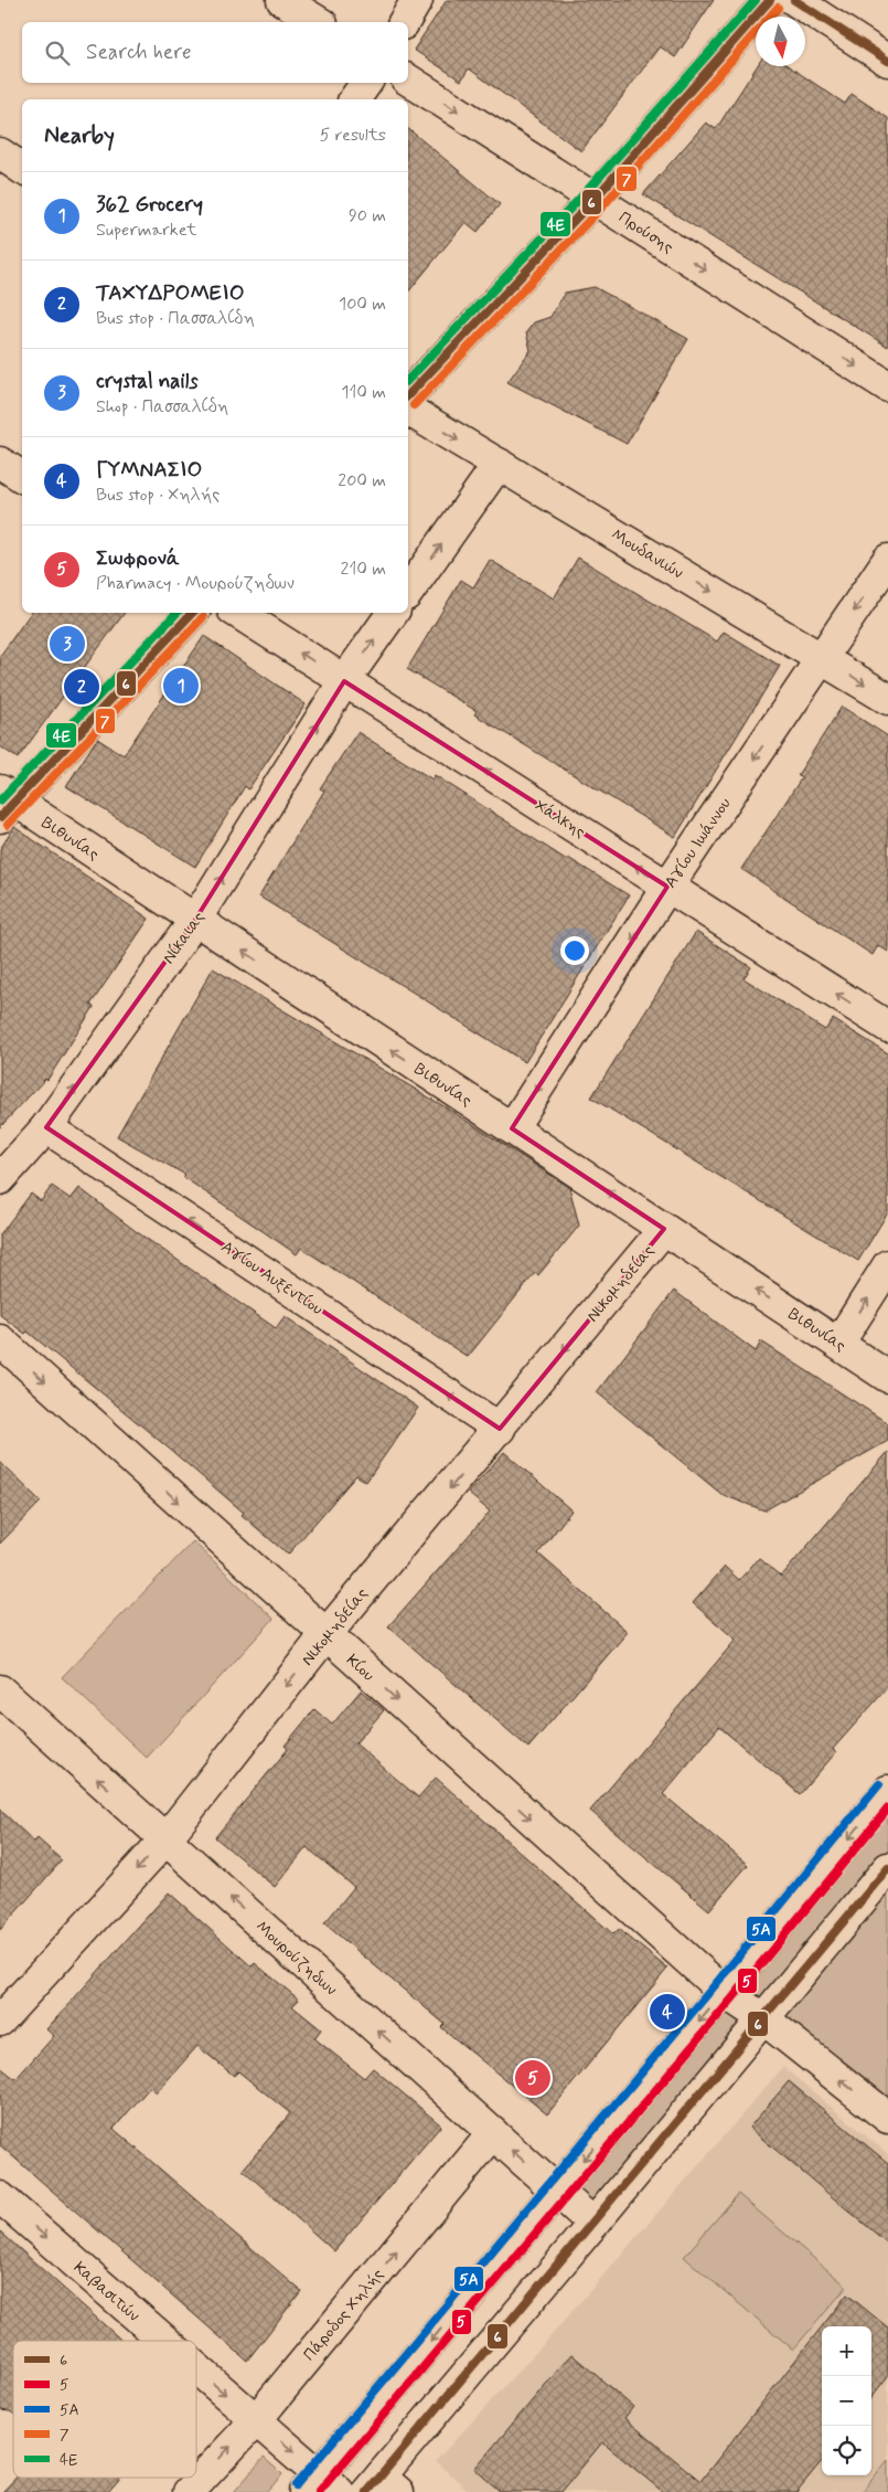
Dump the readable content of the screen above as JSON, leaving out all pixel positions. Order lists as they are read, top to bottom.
{
  "streets": {
    "street": [
      "Προύσης",
      "Μουδανιών",
      "Χάλκης",
      "Βιθυνίας",
      "Αγίου Ιωάννου",
      "Νίκαιας",
      "Αγίου Αυξεντίου",
      "Νικομηδείας",
      "Κίου",
      "Μουρούζηδων",
      "Καβασιτών",
      "Πάροδος Χηλής"
    ]
  },
  "crossings": [
    ["Μουδανιών", "Αγίου Ιωάννου"],
    ["Χάλκης", "Αγίου Ιωάννου"],
    ["Χάλκης", "Νίκαιας"],
    ["Βιθυνίας", "Αγίου Ιωάννου"],
    ["Βιθυνίας", "Νίκαιας"],
    ["Βιθυνίας", "Νικομηδείας"],
    ["Νίκαιας", "Αγίου Αυξεντίου"],
    ["Αγίου Αυξεντίου", "Νικομηδείας"],
    ["Νικομηδείας", "Κίου"],
    ["Νικομηδείας", "Μουρούζηδων"],
    ["Μουρούζηδων", "Πάροδος Χηλής"],
    ["Καβασιτών", "Πάροδος Χηλής"]
  ],
  "one_way": [
    "Προύσης",
    "Μουδανιών",
    "Χάλκης",
    "Βιθυνίας",
    "Αγίου Ιωάννου",
    "Αγίου Αυξεντίου",
    "Νικομηδείας",
    "Μουρούζηδων",
    "Καβασιτών"
  ],
  "lines": [
    "transit line 6",
    "transit line 4Ε",
    "transit line 7",
    "transit line 5Α",
    "transit line 5"
  ],
  "legend": [
    "6",
    "5",
    "5Α",
    "7",
    "4Ε"
  ],
  "north": "bottom",
  "page": {
    "search": "Search here",
    "heading": ["Nearby", "5 results"],
    "list": [
      {
        "mark": "1",
        "name": "362 Grocery",
        "note": "Supermarket",
        "value": "90 m"
      },
      {
        "mark": "2",
        "name": "ΤΑΧΥΔΡΟΜΕΙΟ",
        "note": "Bus stop · Πασσαλίδη",
        "value": "100 m"
      },
      {
        "mark": "3",
        "name": "crystal nails",
        "note": "Shop · Πασσαλίδη",
        "value": "110 m"
      },
      {
        "mark": "4",
        "name": "ΓΥΜΝΑΣΙΟ",
        "note": "Bus stop · Χηλής",
        "value": "200 m"
      },
      {
        "mark": "5",
        "name": "Σωφρονά",
        "note": "Pharmacy · Μουρούζηδων",
        "value": "210 m"
      }
    ],
    "pins": [
      "3",
      "1",
      "2",
      "4",
      "5"
    ],
    "map_buttons": ["+", "−"]
  }
}
